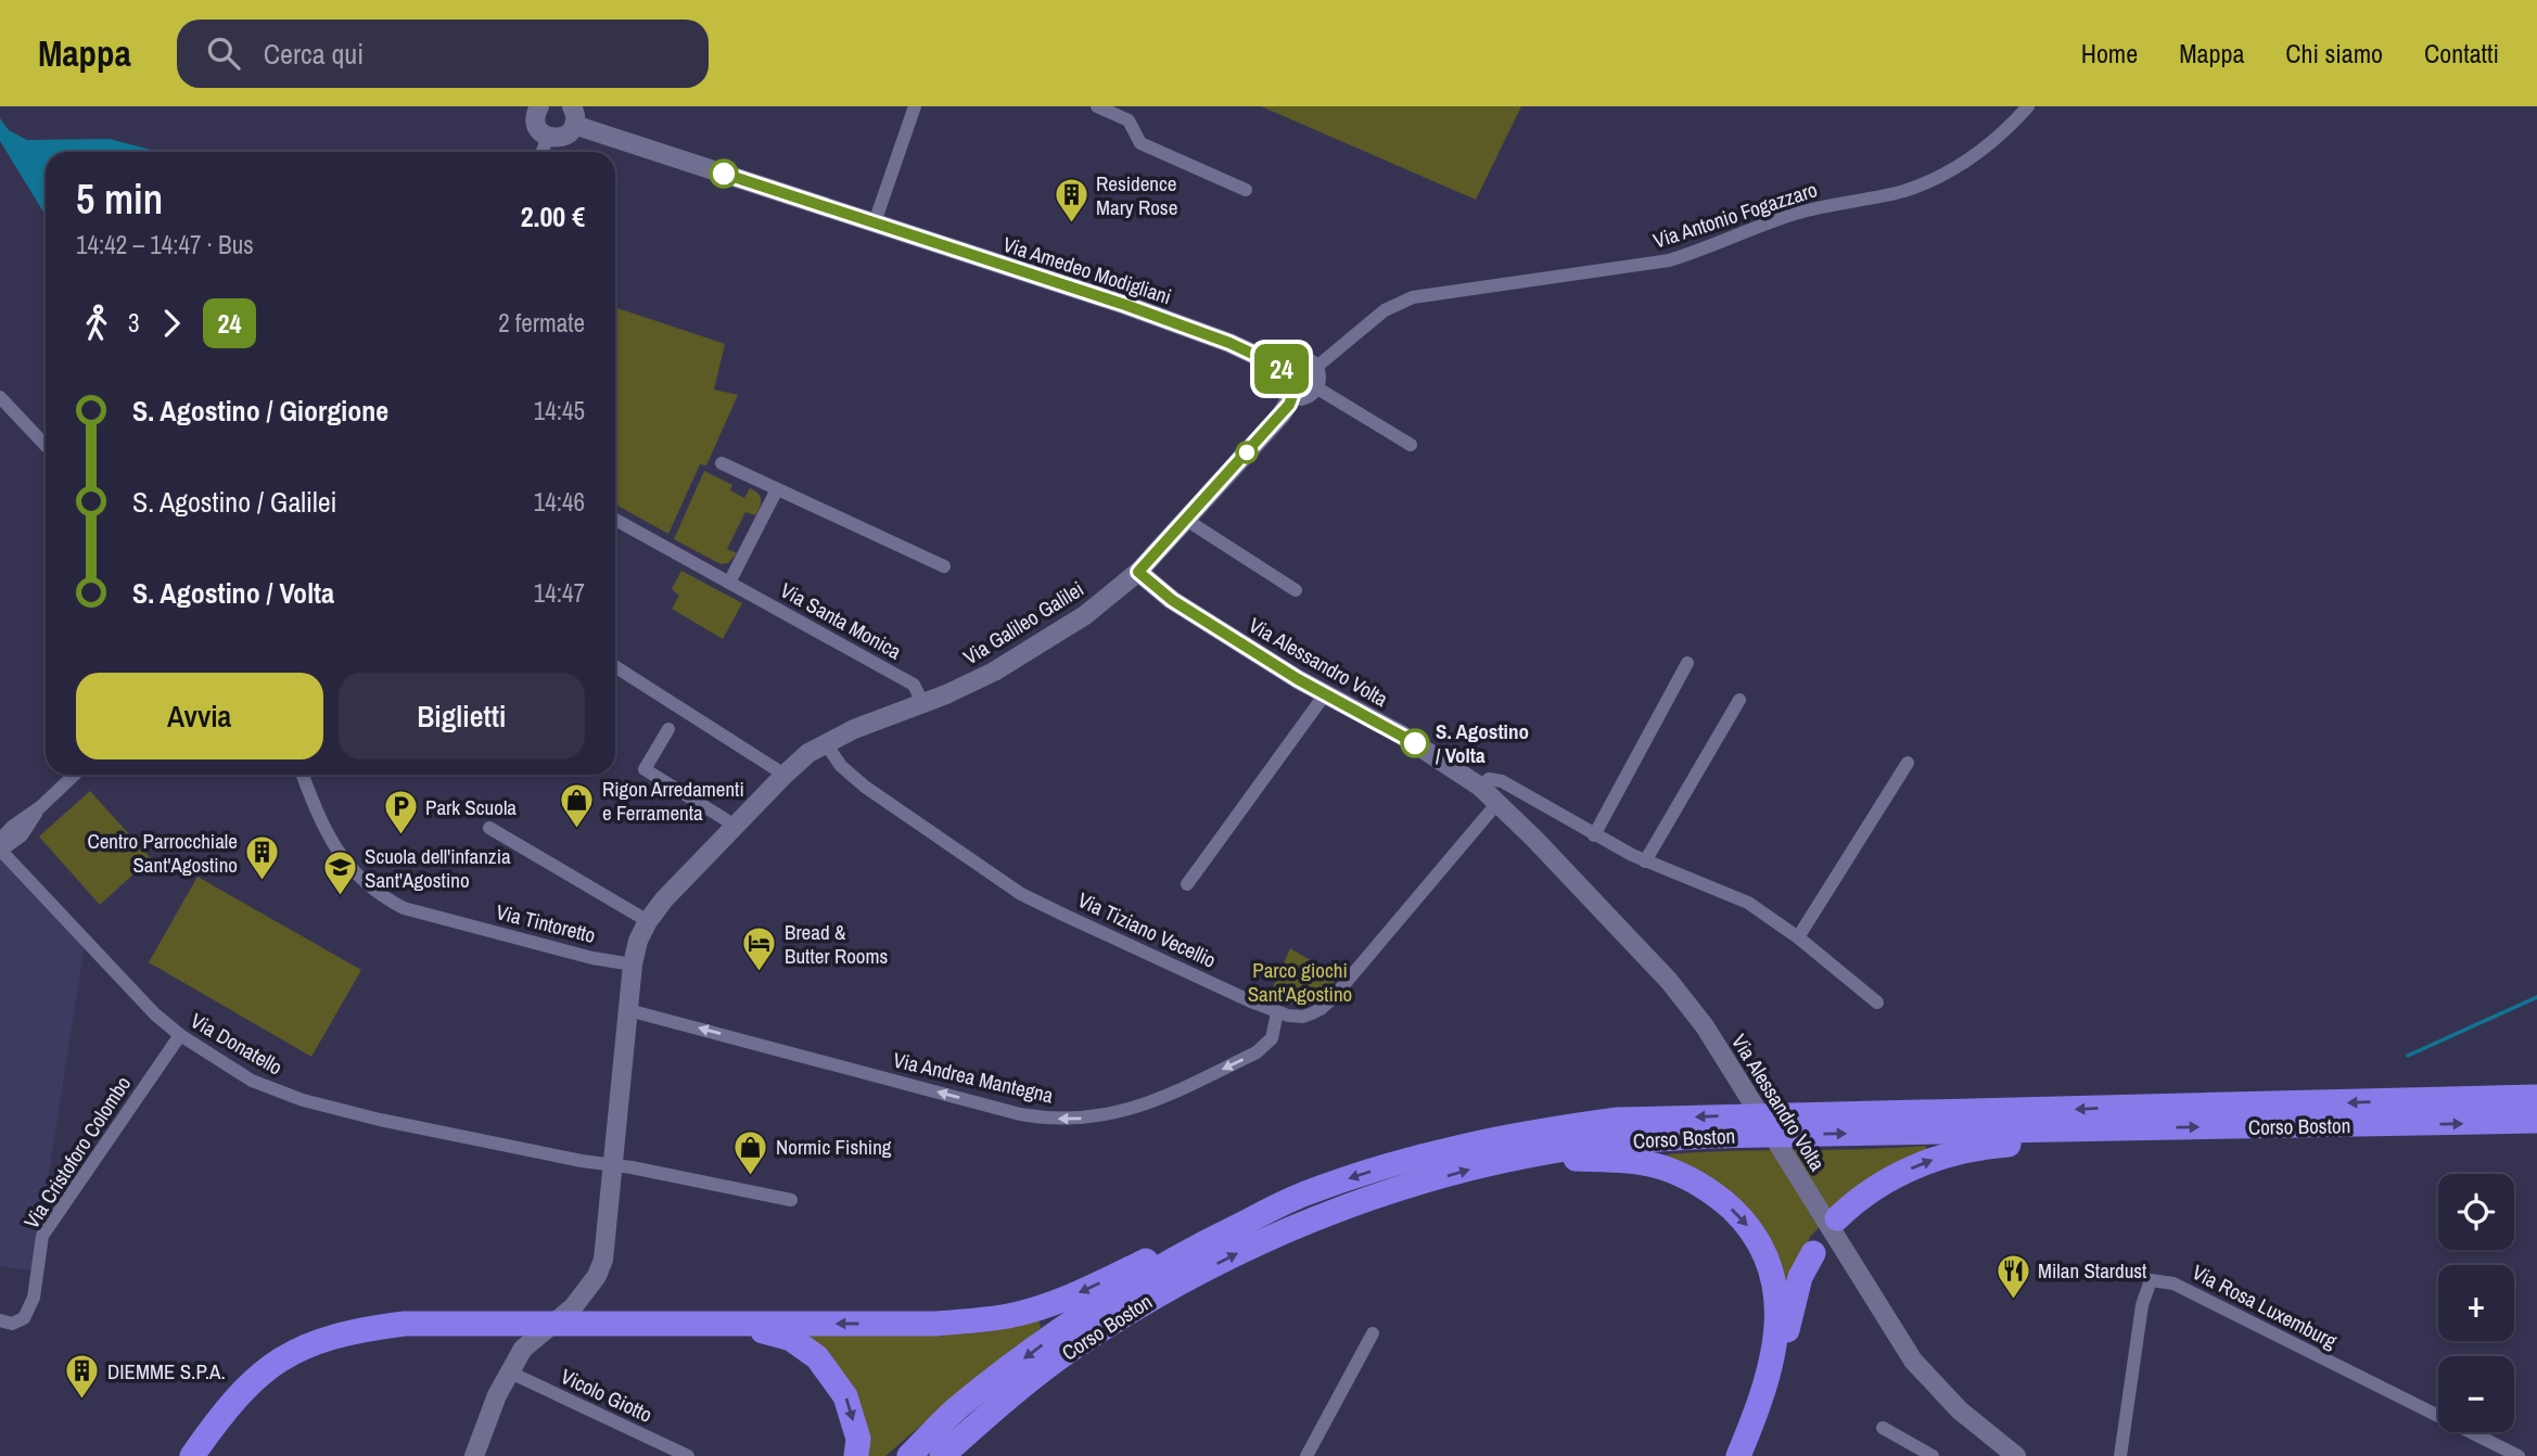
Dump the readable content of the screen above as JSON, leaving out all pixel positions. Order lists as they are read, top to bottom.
{
  "streets": {
    "highway": ["Corso Boston"],
    "street": [
      "Via Antonio Fogazzaro",
      "Via Amedeo Modigliani",
      "Via Santa Monica",
      "Via Galileo Galilei",
      "Via Alessandro Volta",
      "Via Tintoretto",
      "Via Tiziano Vecellio",
      "Via Donatello",
      "Via Andrea Mantegna",
      "Via Cristoforo Colombo",
      "Via Rosa Luxemburg",
      "Vicolo Giotto"
    ]
  },
  "crossings": [
    ["Via Antonio Fogazzaro", "Via Amedeo Modigliani"],
    ["Via Antonio Fogazzaro", "Via Galileo Galilei"],
    ["Via Amedeo Modigliani", "Via Galileo Galilei"],
    ["Via Santa Monica", "Via Galileo Galilei"],
    ["Via Galileo Galilei", "Via Alessandro Volta"],
    ["Via Galileo Galilei", "Via Tintoretto"],
    ["Via Galileo Galilei", "Via Tiziano Vecellio"],
    ["Via Galileo Galilei", "Via Donatello"],
    ["Via Galileo Galilei", "Via Andrea Mantegna"],
    ["Via Galileo Galilei", "Vicolo Giotto"],
    ["Via Alessandro Volta", "Via Tiziano Vecellio"],
    ["Via Tiziano Vecellio", "Via Andrea Mantegna"],
    ["Via Donatello", "Via Cristoforo Colombo"]
  ],
  "one_way": ["Via Andrea Mantegna"],
  "parks": ["Parco giochi Sant'Agostino"],
  "places": {
    "building": ["Residence Mary Rose", "Centro Parrocchiale Sant'Agostino", "DIEMME S.P.A."],
    "other": ["S. Agostino / Volta"],
    "shop": ["Rigon Arredamenti e Ferramenta", "Normic Fishing"],
    "parking": ["Park Scuola"],
    "school or university": ["Scuola dell'infanzia Sant'Agostino"],
    "hotel": ["Bread & Butter Rooms"],
    "restaurant": ["Milan Stardust"]
  },
  "lines": ["bus line 24"],
  "page": {
    "header": "Mappa",
    "search": "Cerca qui",
    "nav": [
      "Home",
      "Mappa",
      "Chi siamo",
      "Contatti"
    ],
    "on_map": "24",
    "heading": ["5 min", "14:42 – 14:47 · Bus", "2.00 €"],
    "legs": ["3", "24", "2 fermate"],
    "list": [
      {
        "name": "S. Agostino / Giorgione",
        "value": "14:45"
      },
      {
        "name": "S. Agostino / Galilei",
        "value": "14:46"
      },
      {
        "name": "S. Agostino / Volta",
        "value": "14:47"
      }
    ],
    "buttons": ["Avvia", "Biglietti"],
    "map_buttons": ["+", "−"]
  }
}
